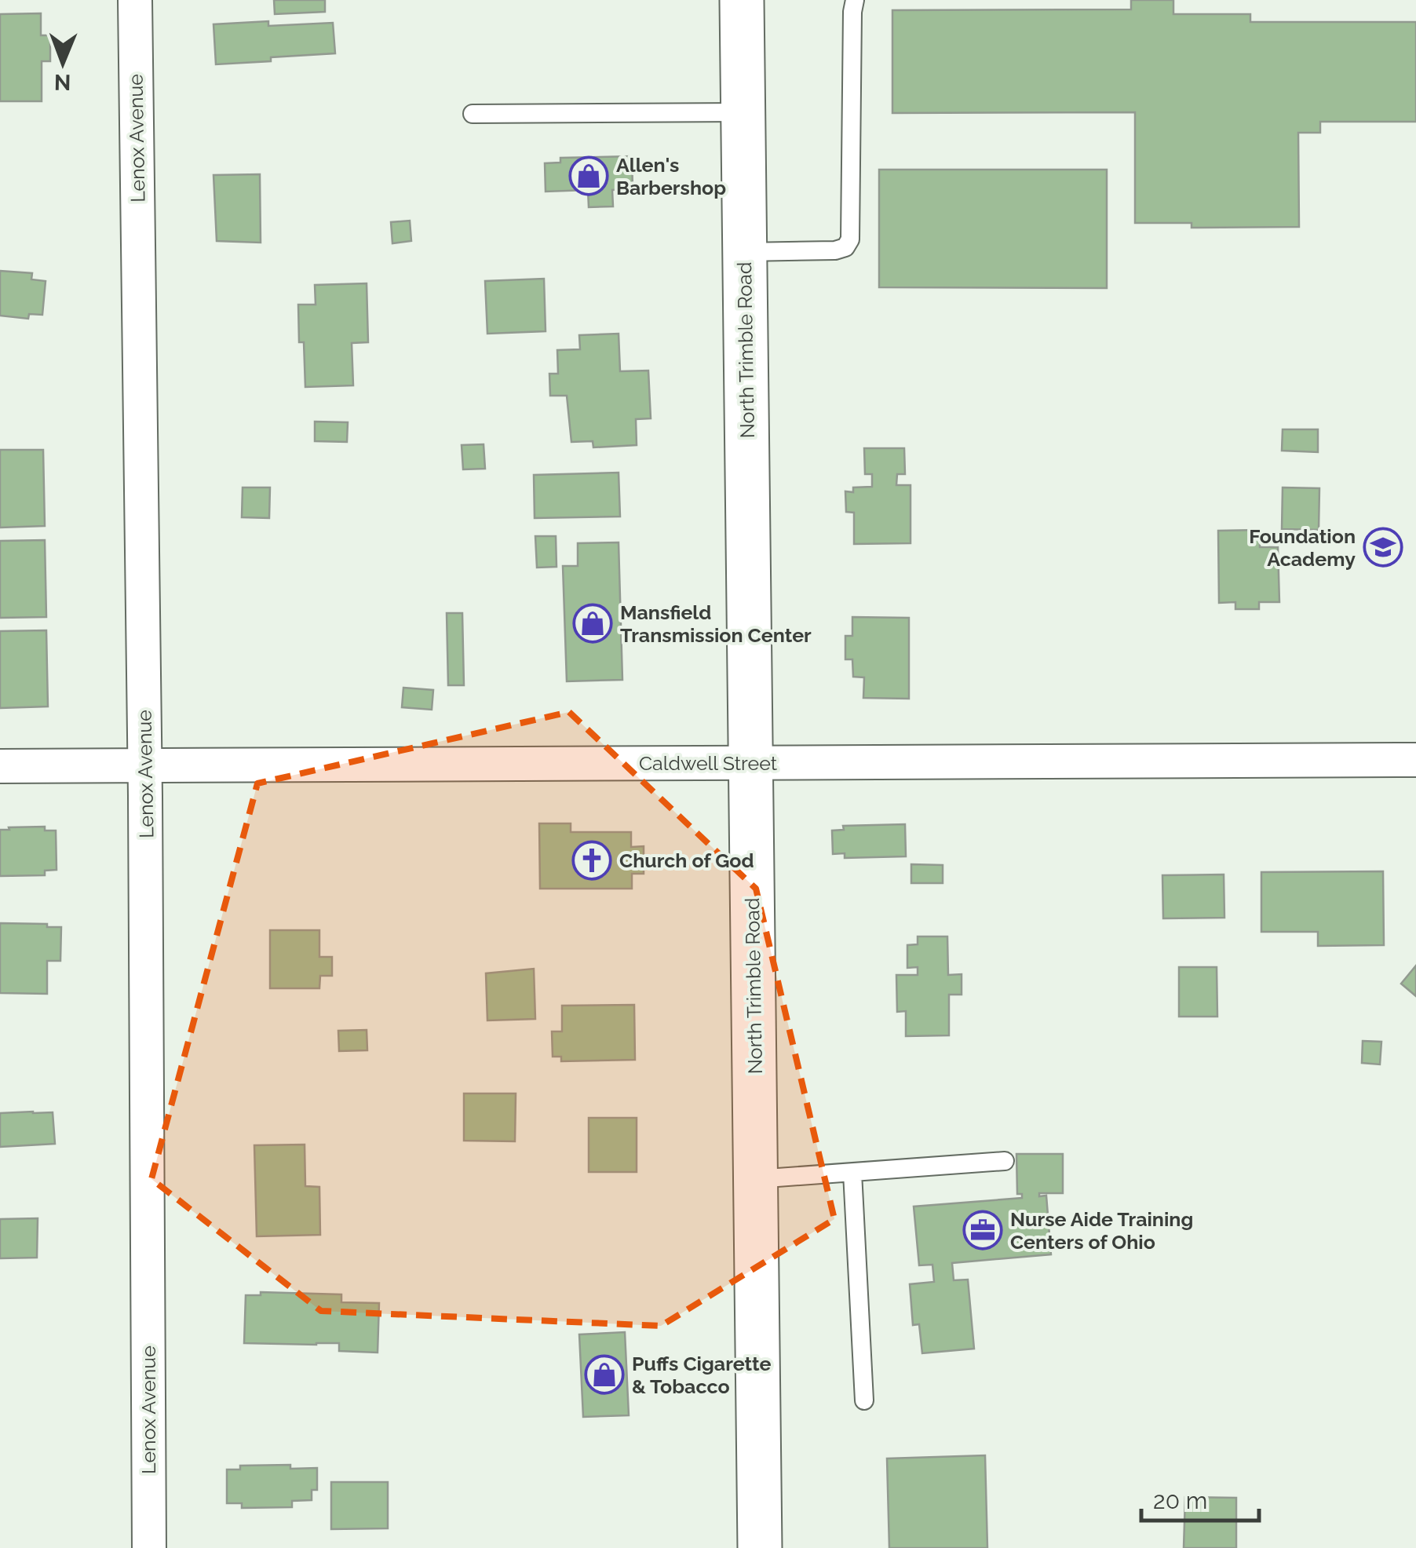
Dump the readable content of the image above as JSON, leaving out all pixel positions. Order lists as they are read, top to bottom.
{
  "streets": {
    "main road": ["North Trimble Road"],
    "street": ["Lenox Avenue", "Caldwell Street"]
  },
  "crossings": [
    ["Lenox Avenue", "Caldwell Street"],
    ["North Trimble Road", "Caldwell Street"]
  ],
  "places": {
    "shop": ["Allen's Barbershop", "Mansfield Transmission Center", "Puffs Cigarette & Tobacco"],
    "school or university": ["Foundation Academy"],
    "church": ["Church of God"],
    "office": ["Nurse Aide Training Centers of Ohio"]
  },
  "scale_bar": "20 m",
  "north": "bottom"
}
